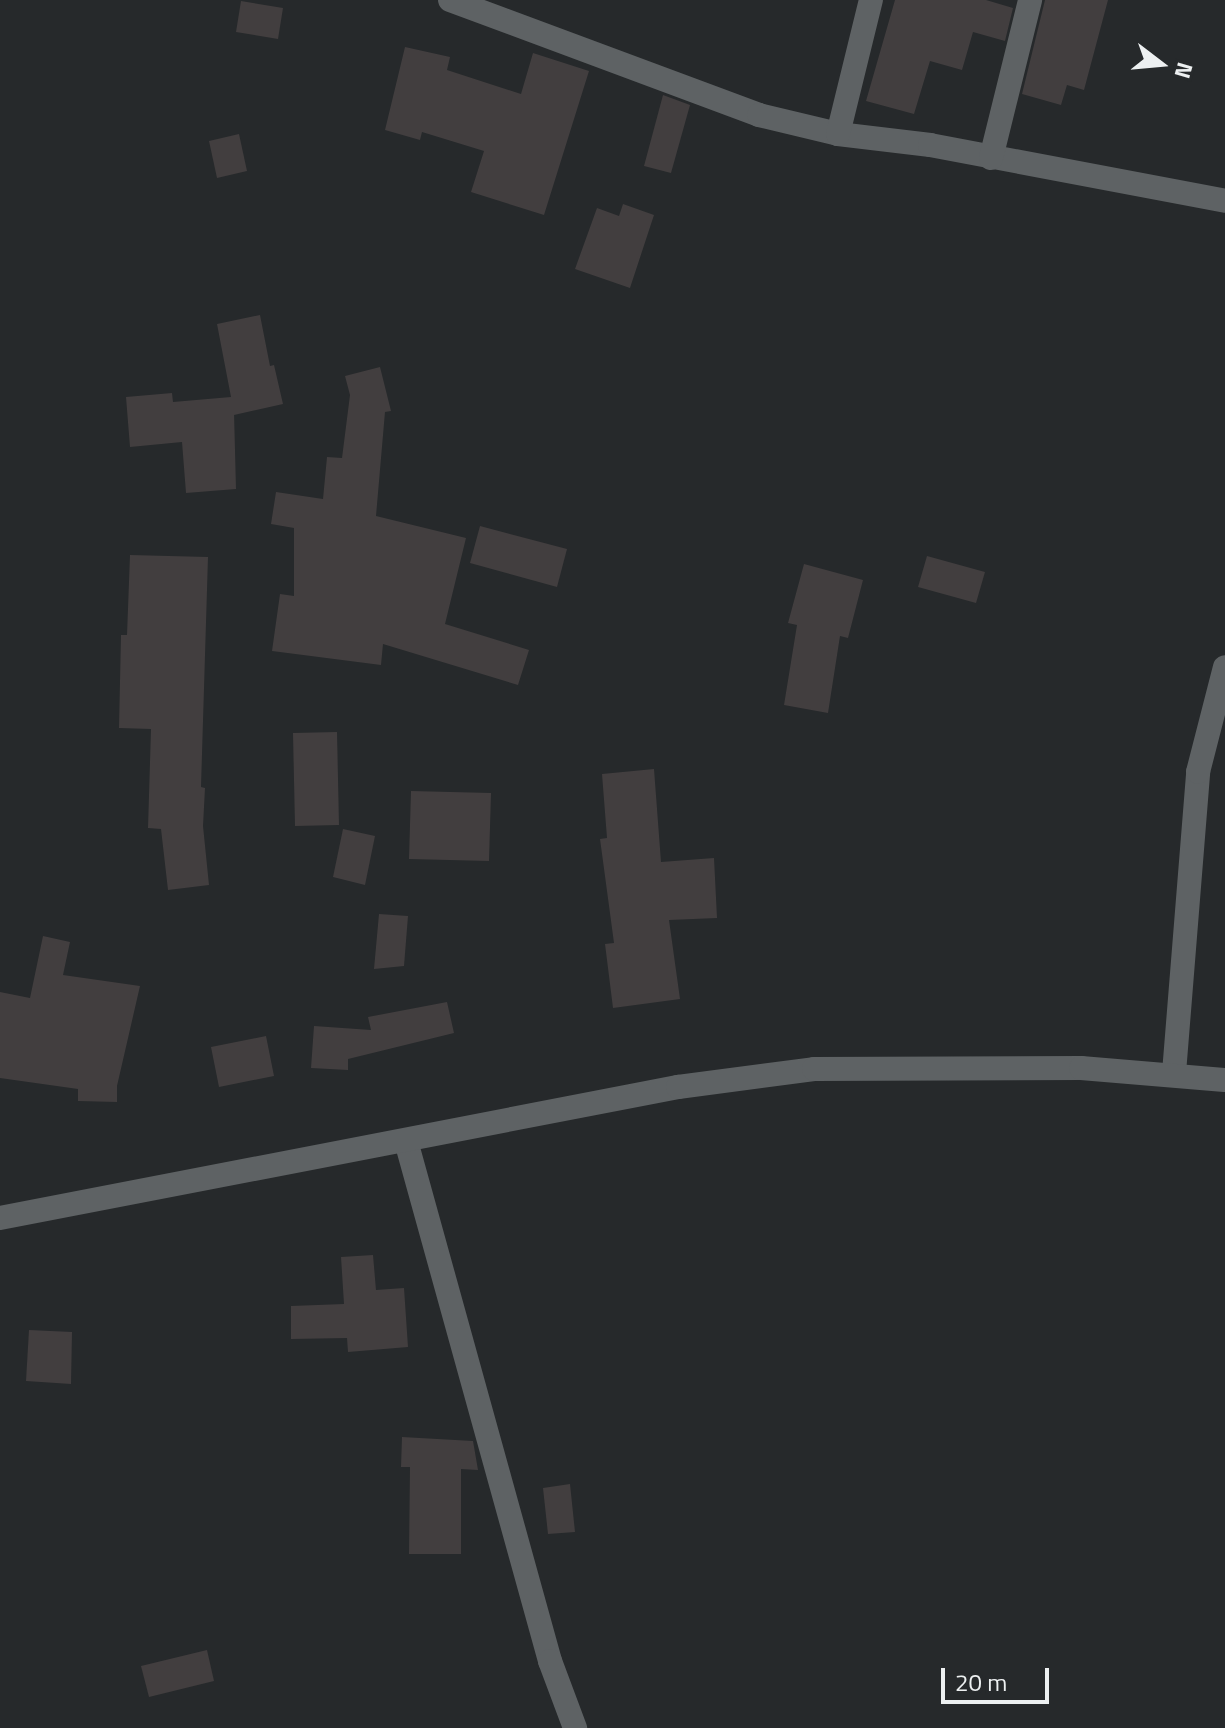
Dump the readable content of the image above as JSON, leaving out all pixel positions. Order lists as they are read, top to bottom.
{
  "scale_bar": "20 m",
  "north": "right"
}
